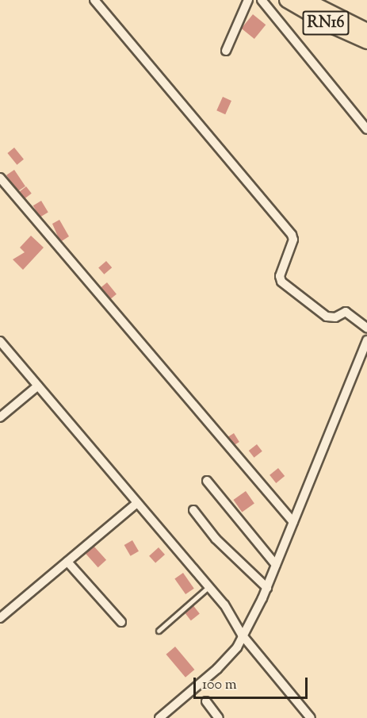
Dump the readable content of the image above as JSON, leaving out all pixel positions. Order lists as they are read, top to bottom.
{
  "streets": {
    "highway": ["RN16"]
  },
  "scale_bar": "100 m"
}
